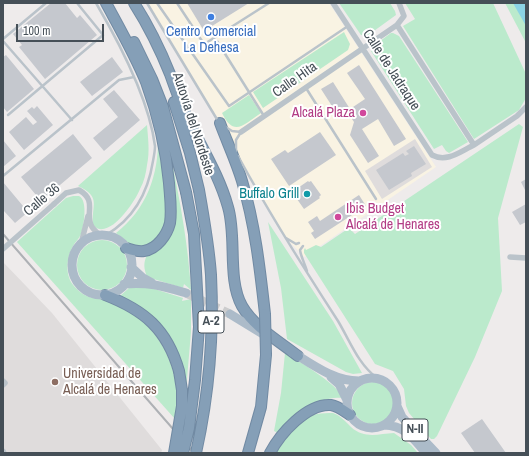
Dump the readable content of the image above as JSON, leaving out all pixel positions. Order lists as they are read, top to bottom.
{
  "streets": {
    "highway": ["Autovía del Nordeste", "A-2"],
    "main road": ["N-II"],
    "street": ["Calle de Jadraque", "Calle Hita", "Calle 36"]
  },
  "crossings": [
    ["Calle de Jadraque", "Calle Hita"]
  ],
  "places": [
    "Centro Comercial La Dehesa",
    "Alcalá Plaza",
    "Buffalo Grill",
    "Ibis Budget Alcalá de Henares",
    "Universidad de Alcalá de Henares"
  ],
  "scale_bar": "100 m"
}
